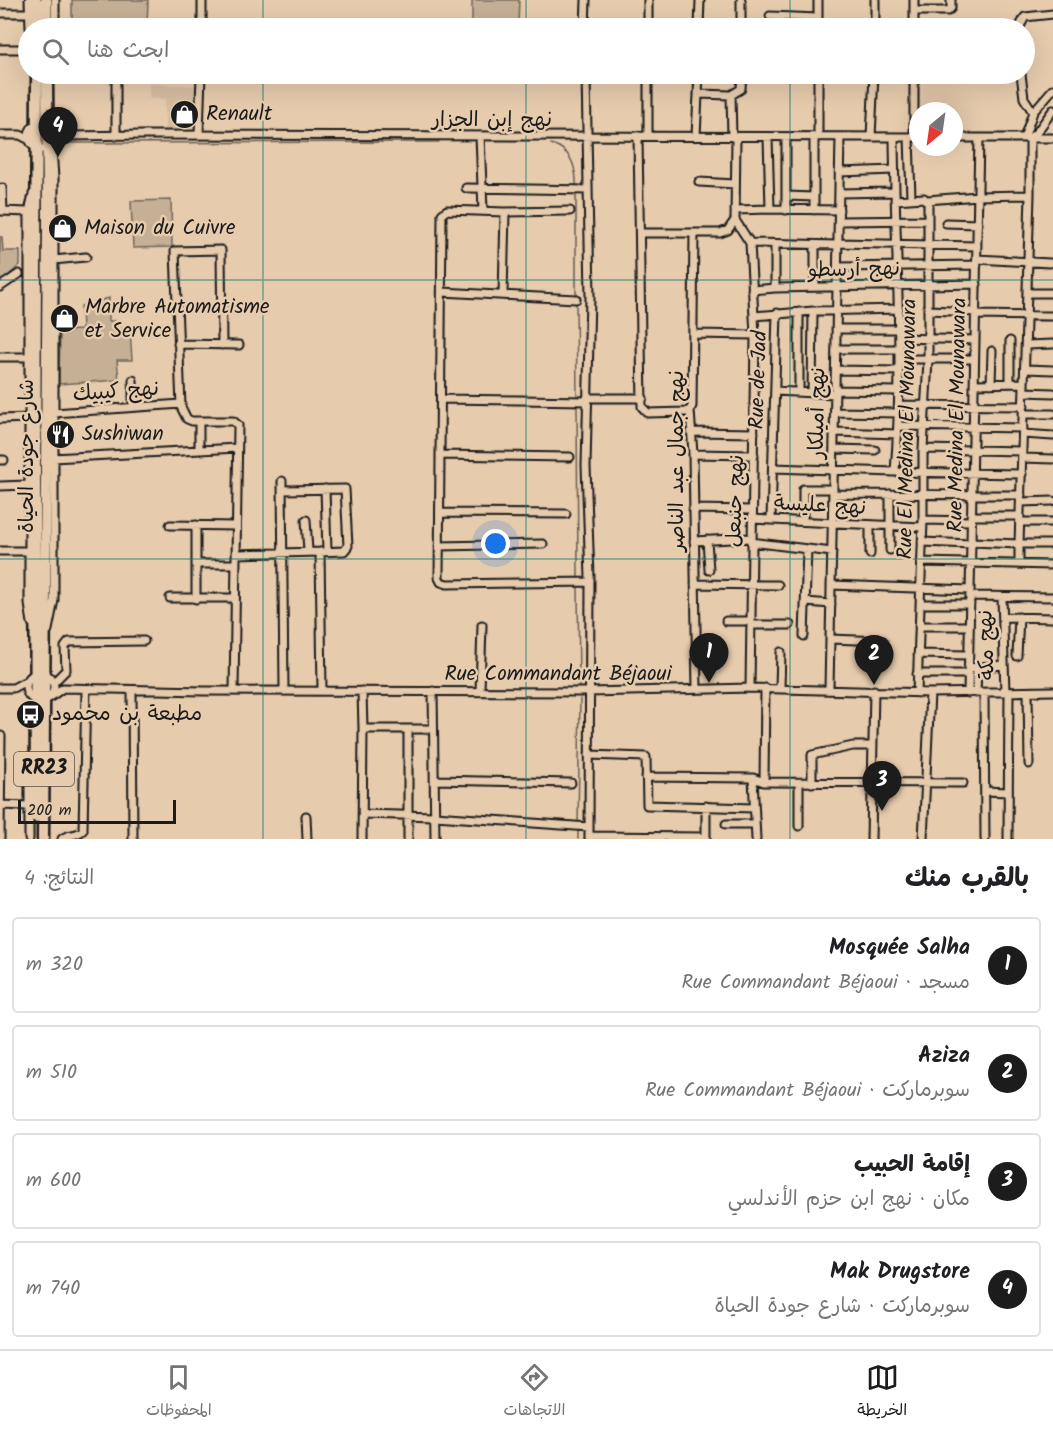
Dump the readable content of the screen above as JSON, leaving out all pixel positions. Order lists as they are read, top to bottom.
{
  "streets": {
    "highway": ["شارع جودة الحياة", "RR23"],
    "street": [
      "نهج إبن الجزار",
      "نهج أرسطو",
      "Rue de Jad",
      "نهج كيبيك",
      "نهج أميلكار",
      "Rue Medina El Mounawara",
      "Rue El Medina El Mounawara",
      "نهج جمال عبد الناصر",
      "نهج حنبعل",
      "نهج عليسة",
      "نهج مكة",
      "Rue Commandant Béjaoui"
    ]
  },
  "crossings": [
    ["نهج إبن الجزار", "نهج أميلكار"],
    ["نهج أرسطو", "نهج أميلكار"],
    ["نهج أرسطو", "Rue Medina El Mounawara"],
    ["نهج أرسطو", "Rue El Medina El Mounawara"],
    ["نهج أرسطو", "نهج حنبعل"],
    ["Rue de Jad", "نهج عليسة"],
    ["نهج أميلكار", "نهج عليسة"],
    ["نهج أميلكار", "Rue Commandant Béjaoui"],
    ["Rue Medina El Mounawara", "نهج عليسة"],
    ["Rue Medina El Mounawara", "Rue Commandant Béjaoui"],
    ["Rue El Medina El Mounawara", "نهج عليسة"],
    ["Rue El Medina El Mounawara", "Rue Commandant Béjaoui"],
    ["نهج جمال عبد الناصر", "Rue Commandant Béjaoui"],
    ["نهج حنبعل", "نهج عليسة"],
    ["نهج حنبعل", "Rue Commandant Béjaoui"],
    ["نهج مكة", "Rue Commandant Béjaoui"]
  ],
  "places": {
    "shop": ["Renault", "Maison du Cuivre", "Marbre Automatisme et Service"],
    "restaurant": ["Sushiwan"],
    "bus stop": ["مطبعة بن محمود"]
  },
  "scale_bar": "200 m",
  "north": "bottom left",
  "page": {
    "search": "ابحث هنا",
    "pins": [
      "4",
      "1",
      "2",
      "3"
    ],
    "scale": "200 m",
    "heading": ["بالقرب منك", "النتائج: 4"],
    "list": [
      {
        "mark": "1",
        "name": "Mosquée Salha",
        "note": "مسجد · Rue Commandant Béjaoui",
        "value": "320 m"
      },
      {
        "mark": "2",
        "name": "Aziza",
        "note": "سوبرماركت · Rue Commandant Béjaoui",
        "value": "510 m"
      },
      {
        "mark": "3",
        "name": "إقامة الحبيب",
        "note": "مكان · نهج ابن حزم الأندلسي",
        "value": "600 m"
      },
      {
        "mark": "4",
        "name": "Mak Drugstore",
        "note": "سوبرماركت · شارع جودة الحياة",
        "value": "740 m"
      }
    ],
    "nav": ["الخريطة", "الاتجاهات", "المحفوظات"]
  }
}
